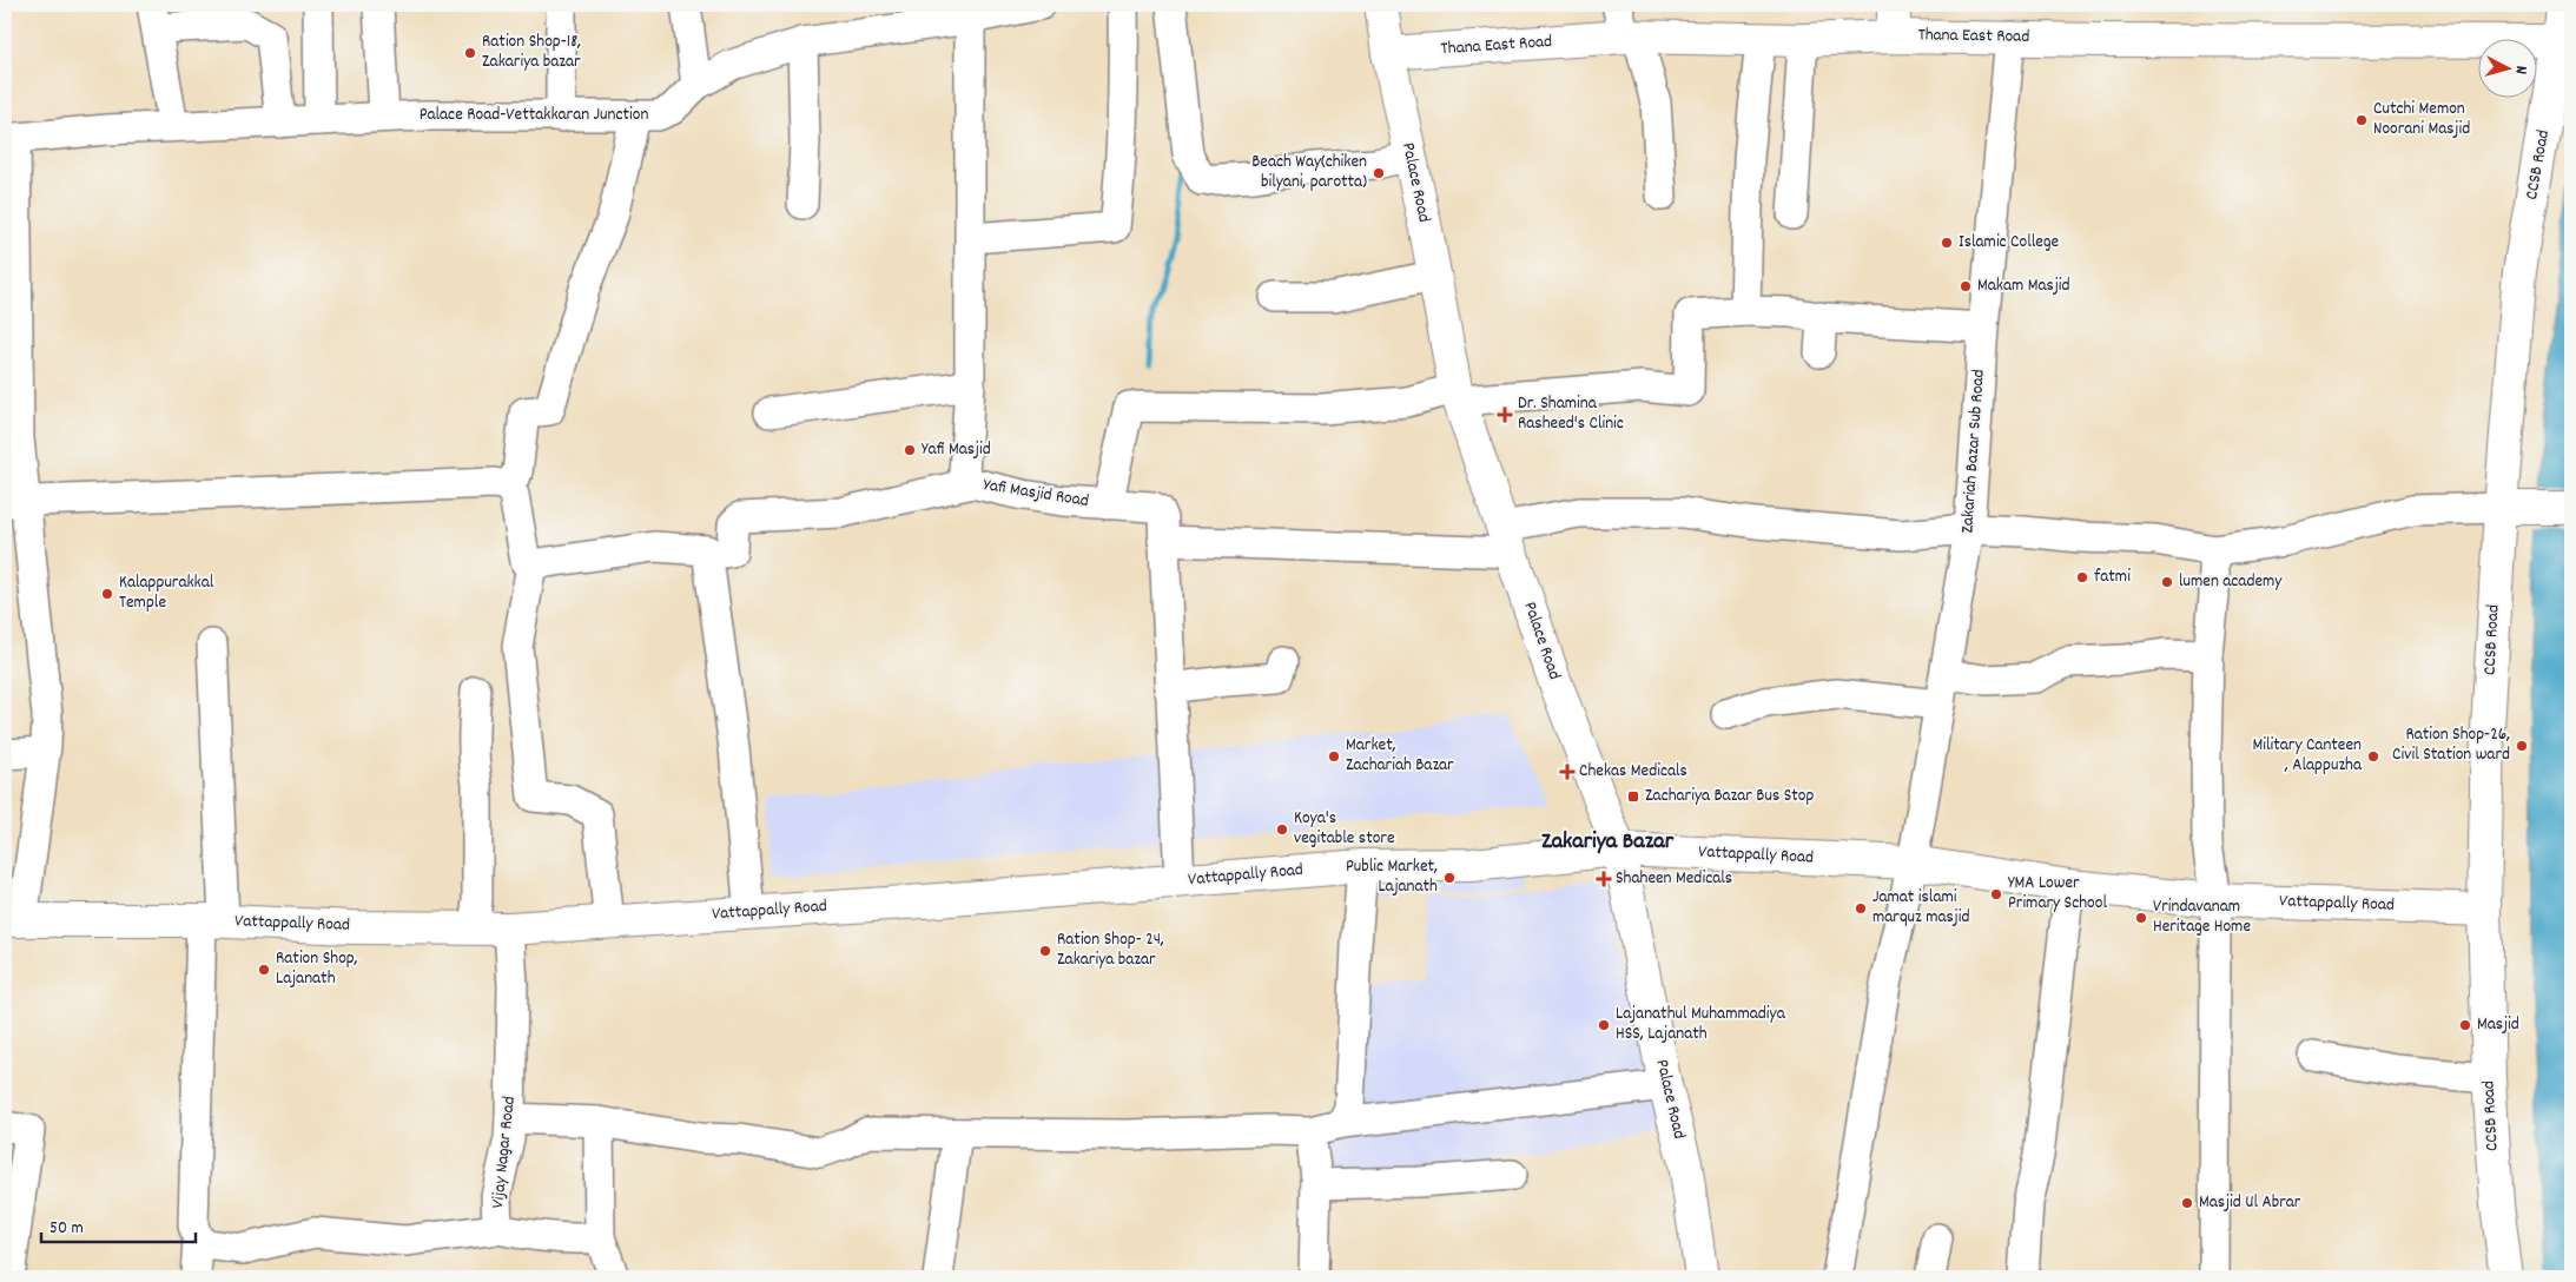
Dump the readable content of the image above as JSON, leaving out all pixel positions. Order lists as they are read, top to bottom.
{
  "streets": {
    "main road": [
      "Thana East Road",
      "CCSB Road",
      "Palace Road",
      "Vattappally Road"
    ],
    "street": [
      "Palace Road-Vettakkaran Junction",
      "Zakariah Bazar Sub Road",
      "Yafi Masjid Road",
      "Vijay Nagar Road"
    ]
  },
  "crossings": [
    ["Thana East Road", "CCSB Road"],
    ["Thana East Road", "Palace Road"],
    ["Thana East Road", "Zakariah Bazar Sub Road"],
    ["Palace Road-Vettakkaran Junction", "Yafi Masjid Road"],
    ["CCSB Road", "Vattappally Road"],
    ["Palace Road", "Vattappally Road"],
    ["Zakariah Bazar Sub Road", "Vattappally Road"],
    ["Yafi Masjid Road", "Vattappally Road"],
    ["Vattappally Road", "Vijay Nagar Road"]
  ],
  "districts": ["Zakariya Bazar"],
  "places": {
    "other": [
      "Ration Shop-18, Zakariya bazar",
      "Cutchi Memon Noorani Masjid",
      "Beach Way(chiken bilyani, parotta)",
      "Islamic College",
      "Makam Masjid",
      "Yafi Masjid",
      "fatmi",
      "lumen academy",
      "Kalappurakkal Temple",
      "Ration Shop-26, Civil Station ward",
      "Market, Zachariah Bazar",
      "Military Canteen , Alappuzha",
      "Koya's vegitable store",
      "Public Market, Lajanath",
      "YMA Lower Primary School",
      "Jamat islami marquz masjid",
      "Vrindavanam Heritage Home",
      "Ration Shop- 24, Zakariya bazar",
      "Ration Shop, Lajanath",
      "Lajanathul Muhammadiya HSS, Lajanath",
      "Masjid",
      "Masjid Ul Abrar"
    ],
    "health": ["Dr. Shamina Rasheed's Clinic", "Chekas Medicals", "Shaheen Medicals"],
    "transit": ["Zachariya Bazar Bus Stop"]
  },
  "scale_bar": "50 m",
  "north": "right"
}
